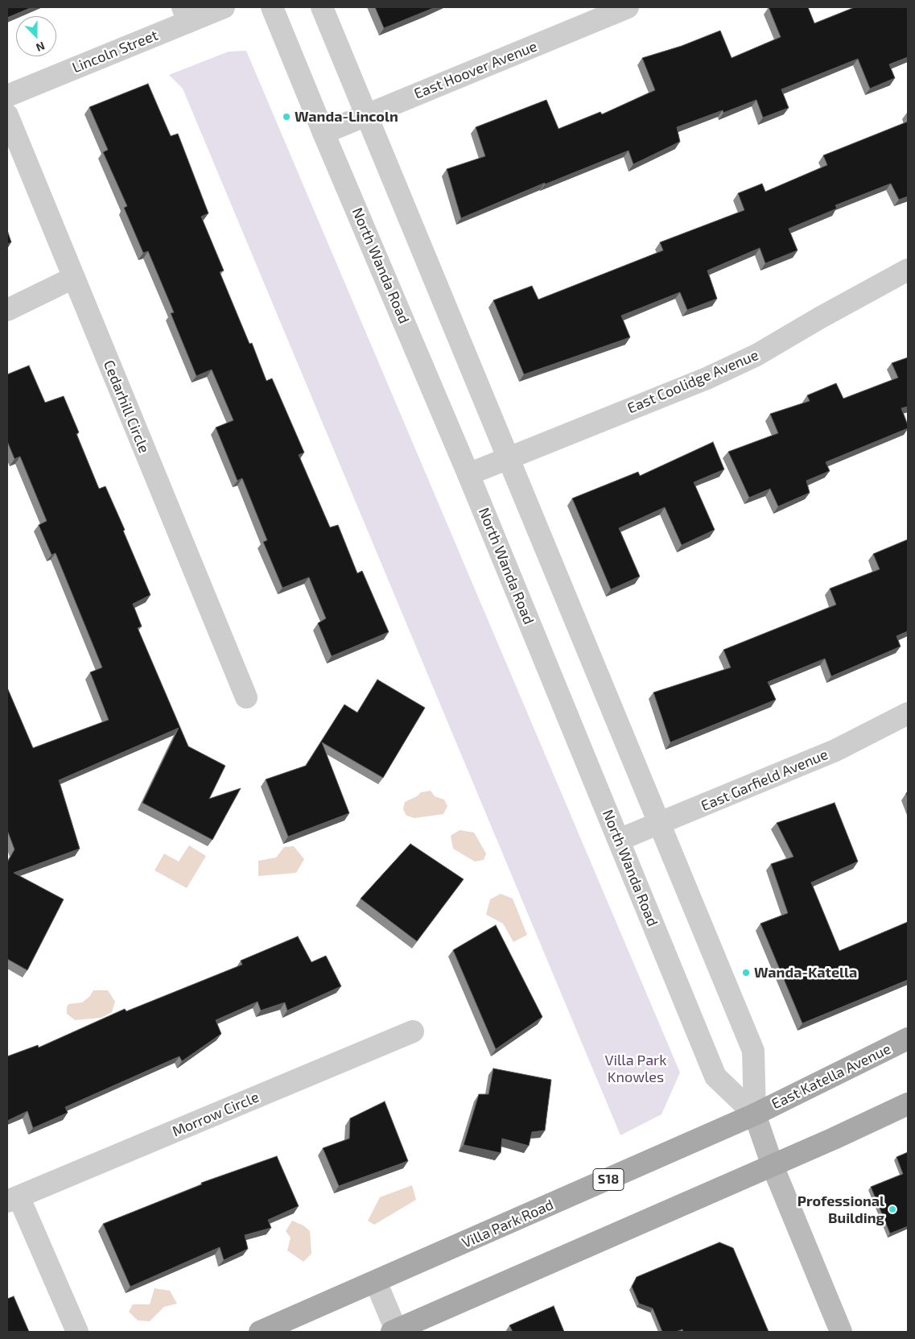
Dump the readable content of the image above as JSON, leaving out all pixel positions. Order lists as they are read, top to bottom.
{
  "streets": {
    "main road": [
      "North Wanda Road",
      "East Katella Avenue",
      "S18",
      "Villa Park Road"
    ],
    "street": [
      "Lincoln Street",
      "East Hoover Avenue",
      "East Coolidge Avenue",
      "Cedarhill Circle",
      "East Garfield Avenue",
      "Morrow Circle"
    ]
  },
  "crossings": [
    ["East Hoover Avenue", "North Wanda Road"],
    ["North Wanda Road", "East Coolidge Avenue"],
    ["North Wanda Road", "East Garfield Avenue"],
    ["North Wanda Road", "East Katella Avenue"],
    ["North Wanda Road", "Villa Park Road"],
    ["East Katella Avenue", "Villa Park Road"]
  ],
  "parks": ["Villa Park Knowles"],
  "places": ["Wanda-Lincoln", "Wanda-Katella", "Professional Building"],
  "north": "bottom"
}
